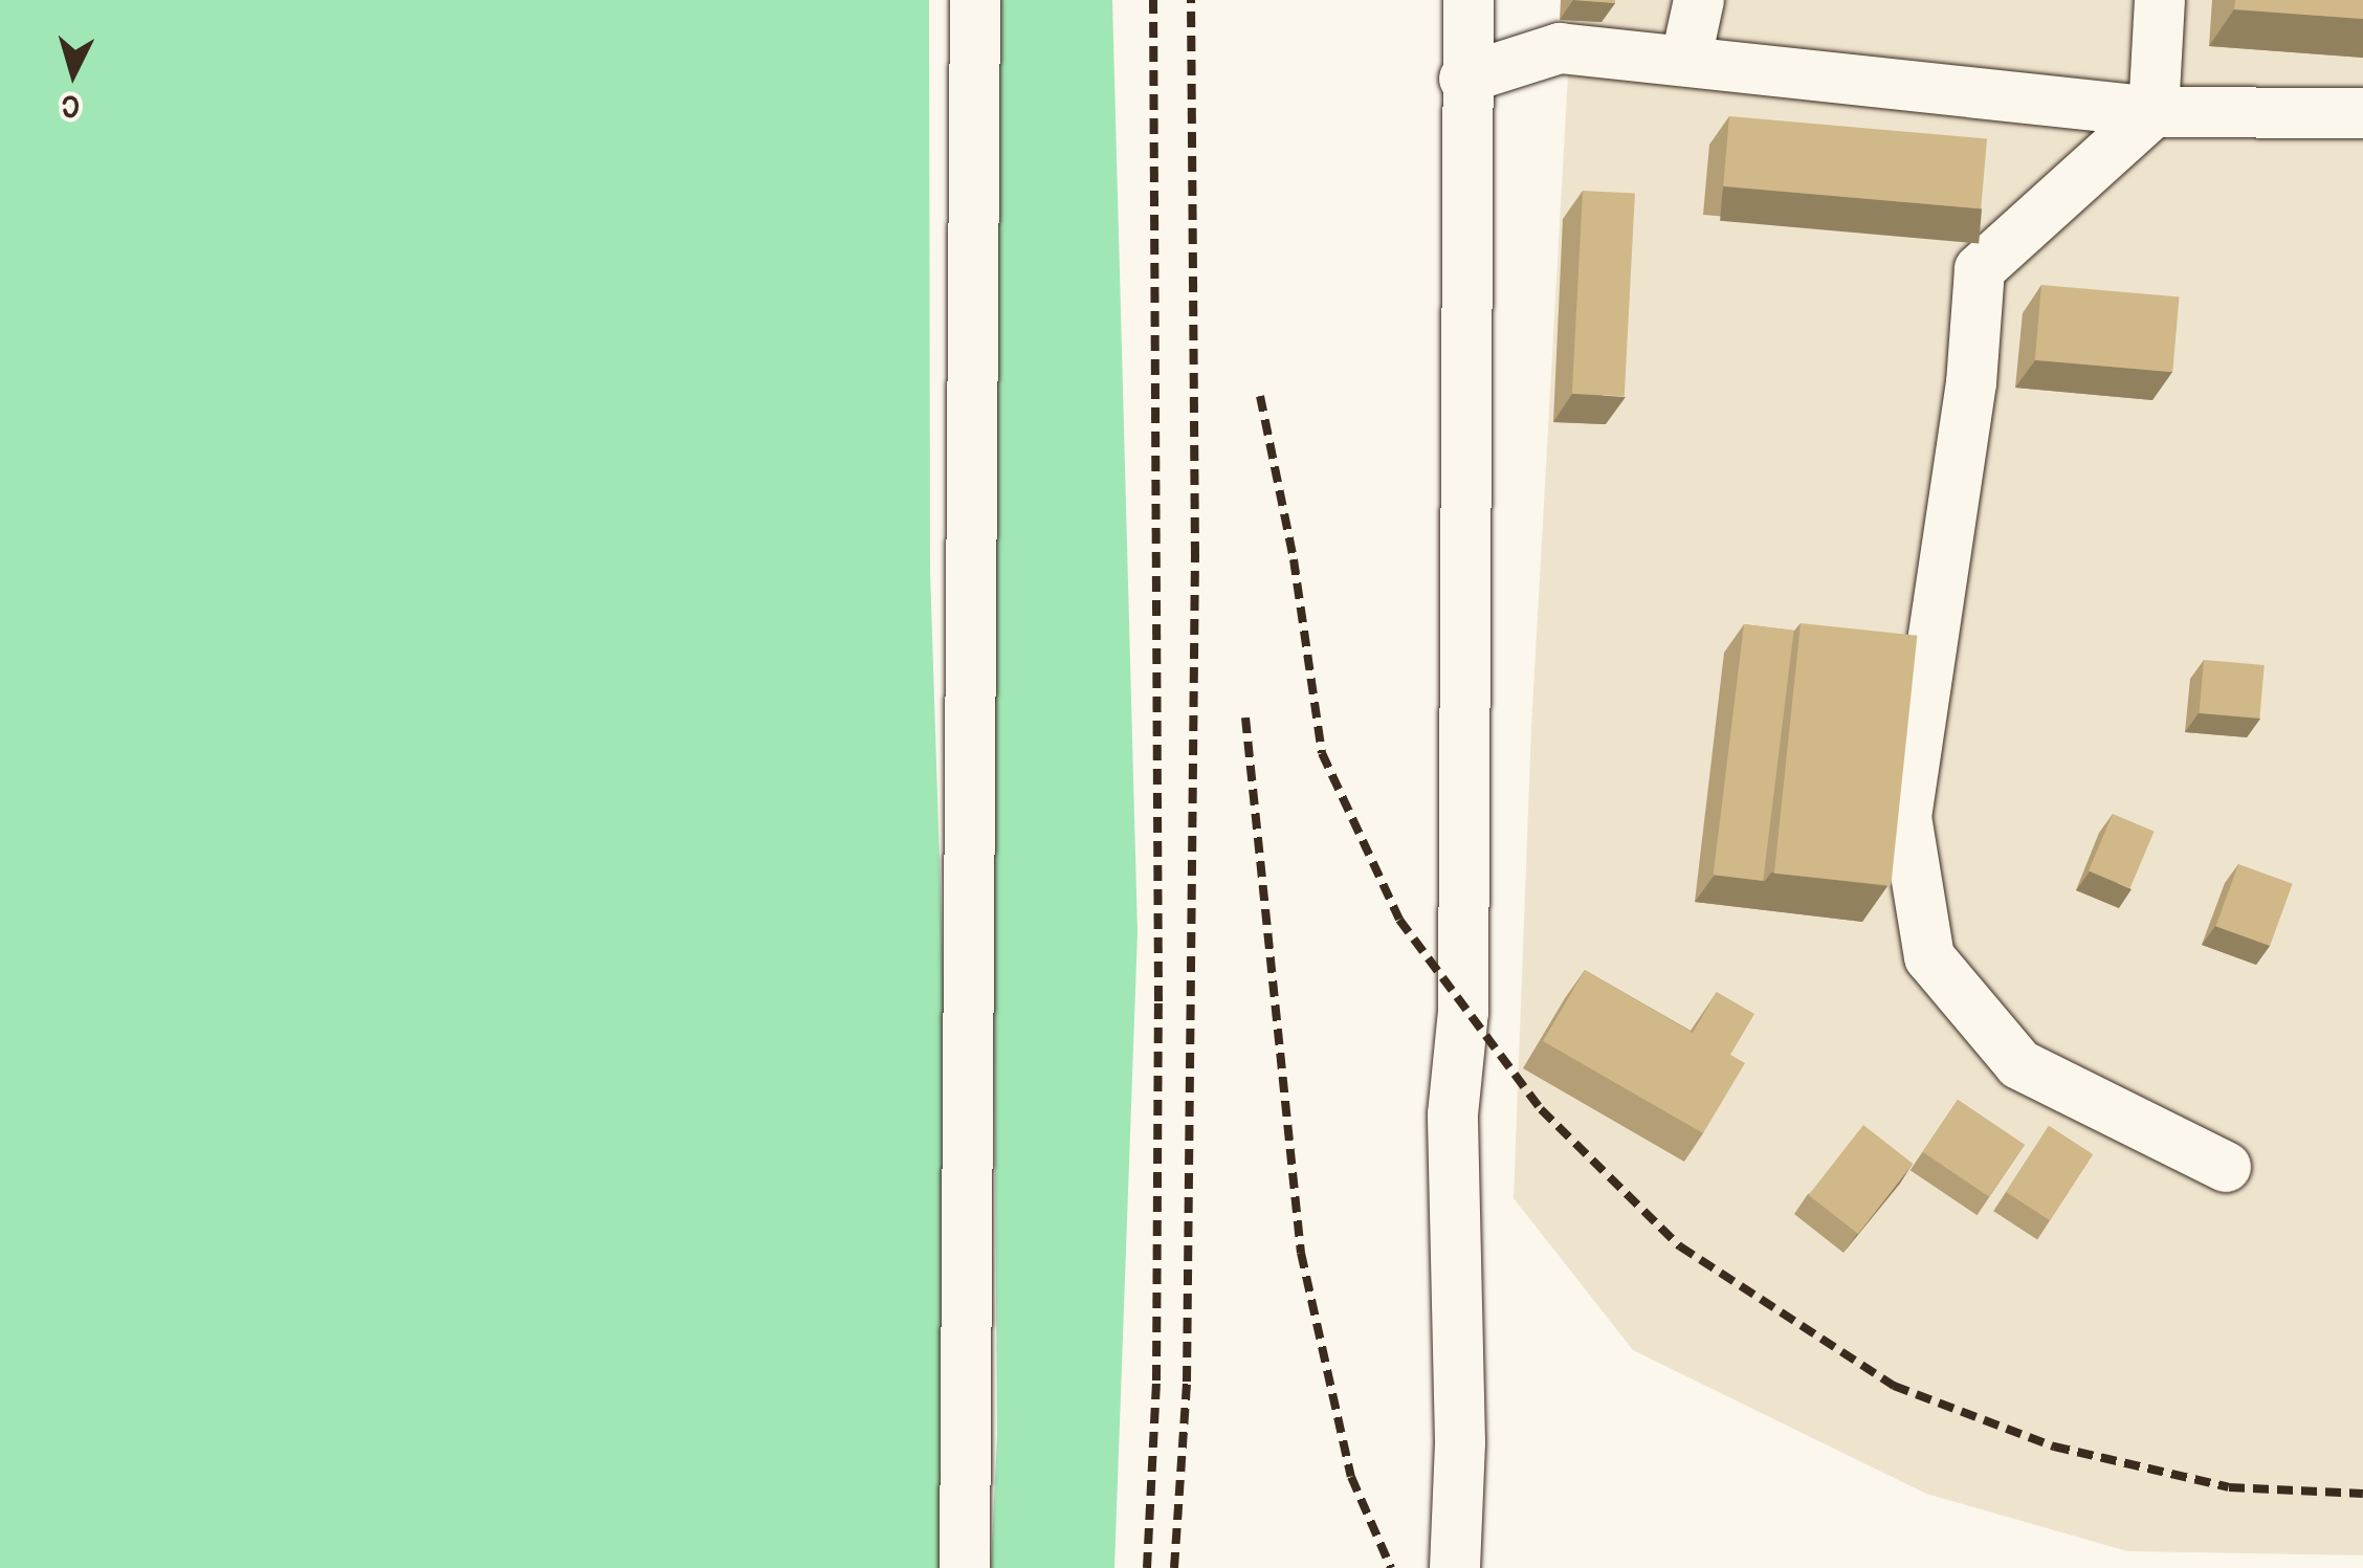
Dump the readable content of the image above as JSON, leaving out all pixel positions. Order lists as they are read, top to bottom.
{
  "north": "bottom"
}
